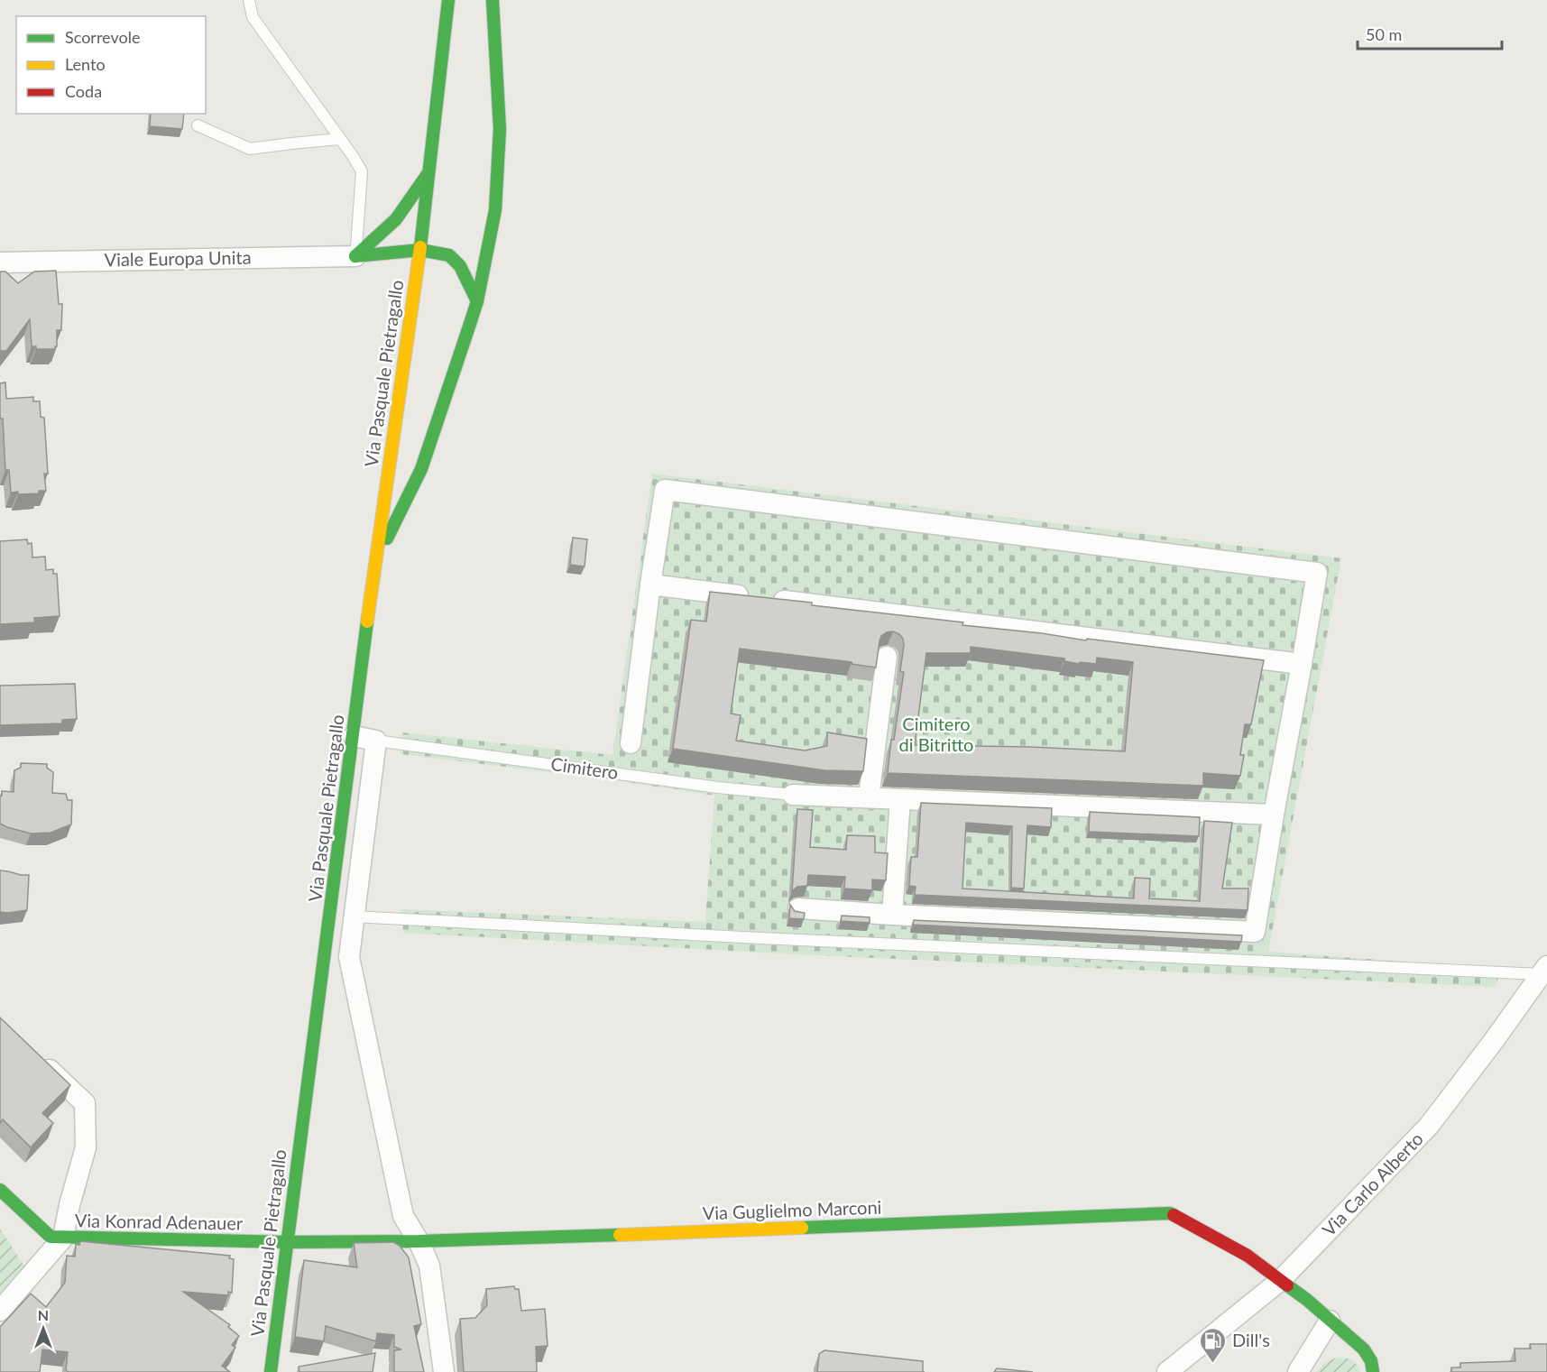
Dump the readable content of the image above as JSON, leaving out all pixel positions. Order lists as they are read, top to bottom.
{
  "streets": {
    "main road": ["Via Pasquale Pietragallo", "Via Guglielmo Marconi", "Via Konrad Adenauer"],
    "street": ["Viale Europa Unita", "Via Carlo Alberto"],
    "lane": ["Cimitero"]
  },
  "crossings": [
    ["Via Pasquale Pietragallo", "Via Guglielmo Marconi"],
    ["Via Pasquale Pietragallo", "Via Konrad Adenauer"],
    ["Via Carlo Alberto", "Via Guglielmo Marconi"],
    ["Via Guglielmo Marconi", "Via Konrad Adenauer"]
  ],
  "parks": ["Cimitero di Bitritto"],
  "places": {
    "fuel station": ["Dill's"]
  },
  "legend": ["Scorrevole", "Lento", "Coda"],
  "scale_bar": "50 m",
  "north": "top"
}
